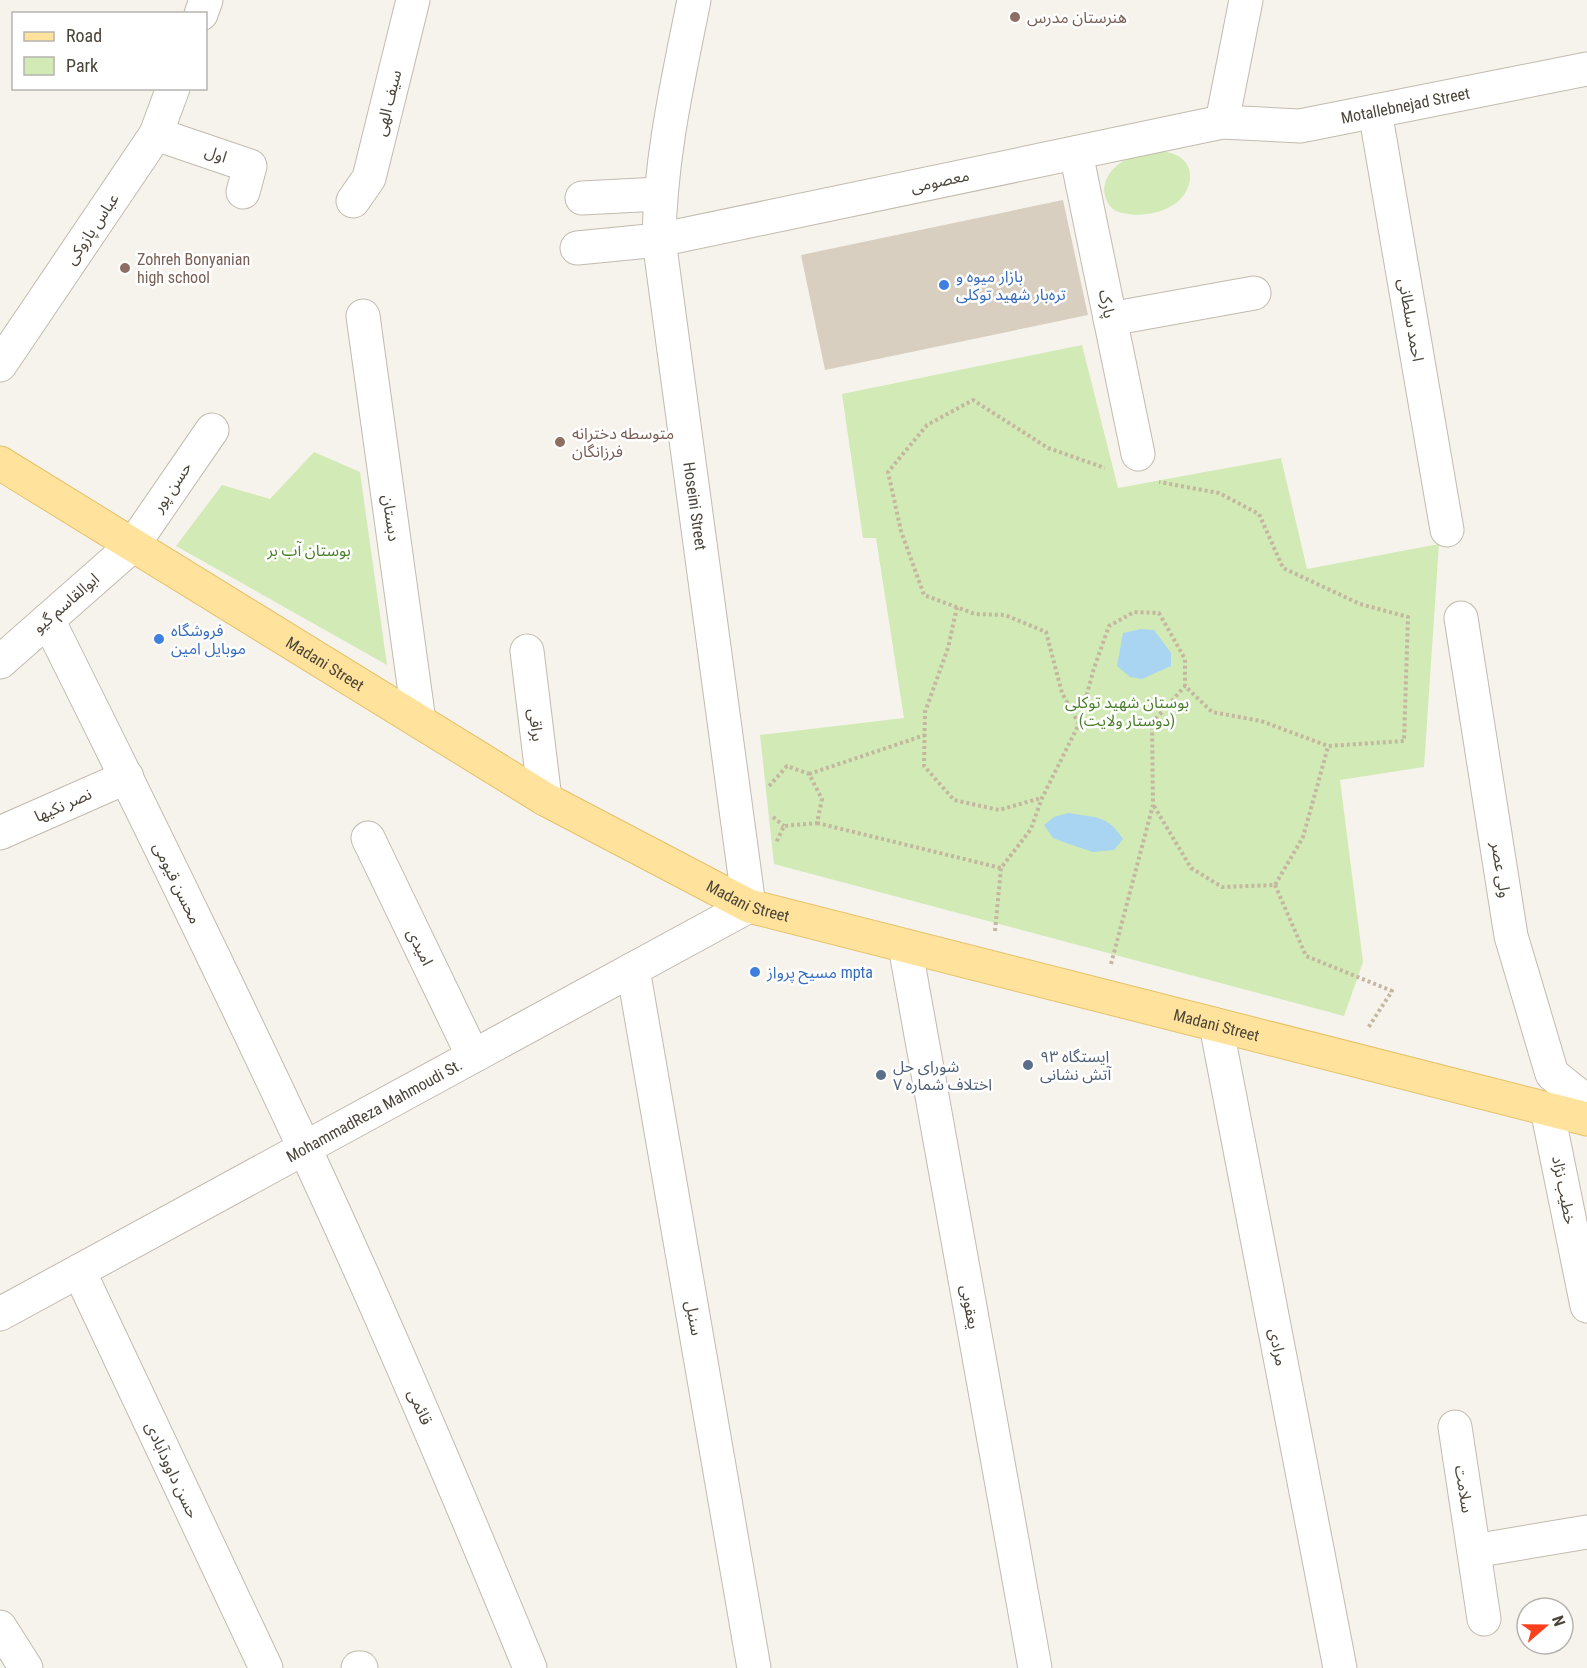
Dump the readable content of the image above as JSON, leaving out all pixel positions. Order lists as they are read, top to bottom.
{
  "streets": {
    "main road": ["Madani Street"],
    "street": [
      "سیف الهی",
      "Motallebnejad Street",
      "اول",
      "معصومی",
      "عباس پازوکی",
      "پارک",
      "احمد سلطانی",
      "حسن پور",
      "Hoseini Street",
      "دبستان",
      "ابوالقاسم گیو",
      "براقی",
      "نصر نکیها",
      "ولی عصر",
      "محسن قیومی",
      "امیدی",
      "MohammadReza Mahmoudi St.",
      "خطیب نژاد",
      "یعقوبی",
      "سنبل",
      "مرادی",
      "قائمی",
      "حسن داوودآبادی",
      "سلامت"
    ]
  },
  "crossings": [
    ["Motallebnejad Street", "معصومی"],
    ["Motallebnejad Street", "احمد سلطانی"],
    ["اول", "عباس پازوکی"],
    ["معصومی", "پارک"],
    ["معصومی", "Hoseini Street"],
    ["حسن پور", "ابوالقاسم گیو"],
    ["حسن پور", "Madani Street"],
    ["Hoseini Street", "Madani Street"],
    ["Hoseini Street", "MohammadReza Mahmoudi St."],
    ["دبستان", "Madani Street"],
    ["ابوالقاسم گیو", "Madani Street"],
    ["ابوالقاسم گیو", "محسن قیومی"],
    ["Madani Street", "براقی"],
    ["Madani Street", "MohammadReza Mahmoudi St."],
    ["Madani Street", "خطیب نژاد"],
    ["Madani Street", "یعقوبی"],
    ["Madani Street", "مرادی"],
    ["نصر نکیها", "محسن قیومی"],
    ["محسن قیومی", "MohammadReza Mahmoudi St."],
    ["محسن قیومی", "قائمی"],
    ["امیدی", "MohammadReza Mahmoudi St."],
    ["MohammadReza Mahmoudi St.", "سنبل"],
    ["MohammadReza Mahmoudi St.", "قائمی"],
    ["MohammadReza Mahmoudi St.", "حسن داوودآبادی"]
  ],
  "parks": ["بوستان آب بر", "بوستان شهید توکلی (دوستار ولایت)"],
  "places": [
    "هنرستان مدرس",
    "Zohreh Bonyanian high school",
    "بازار میوه و تره‌بار شهید توکلی",
    "متوسطه دخترانه فرزانگان",
    "فروشگاه موبایل امین",
    "مسیح پرواز mpta",
    "ایستگاه ۹۳ آتش نشانی",
    "شورای حل اختلاف شماره ۷"
  ],
  "legend": ["Road", "Park"],
  "north": "right"
}
